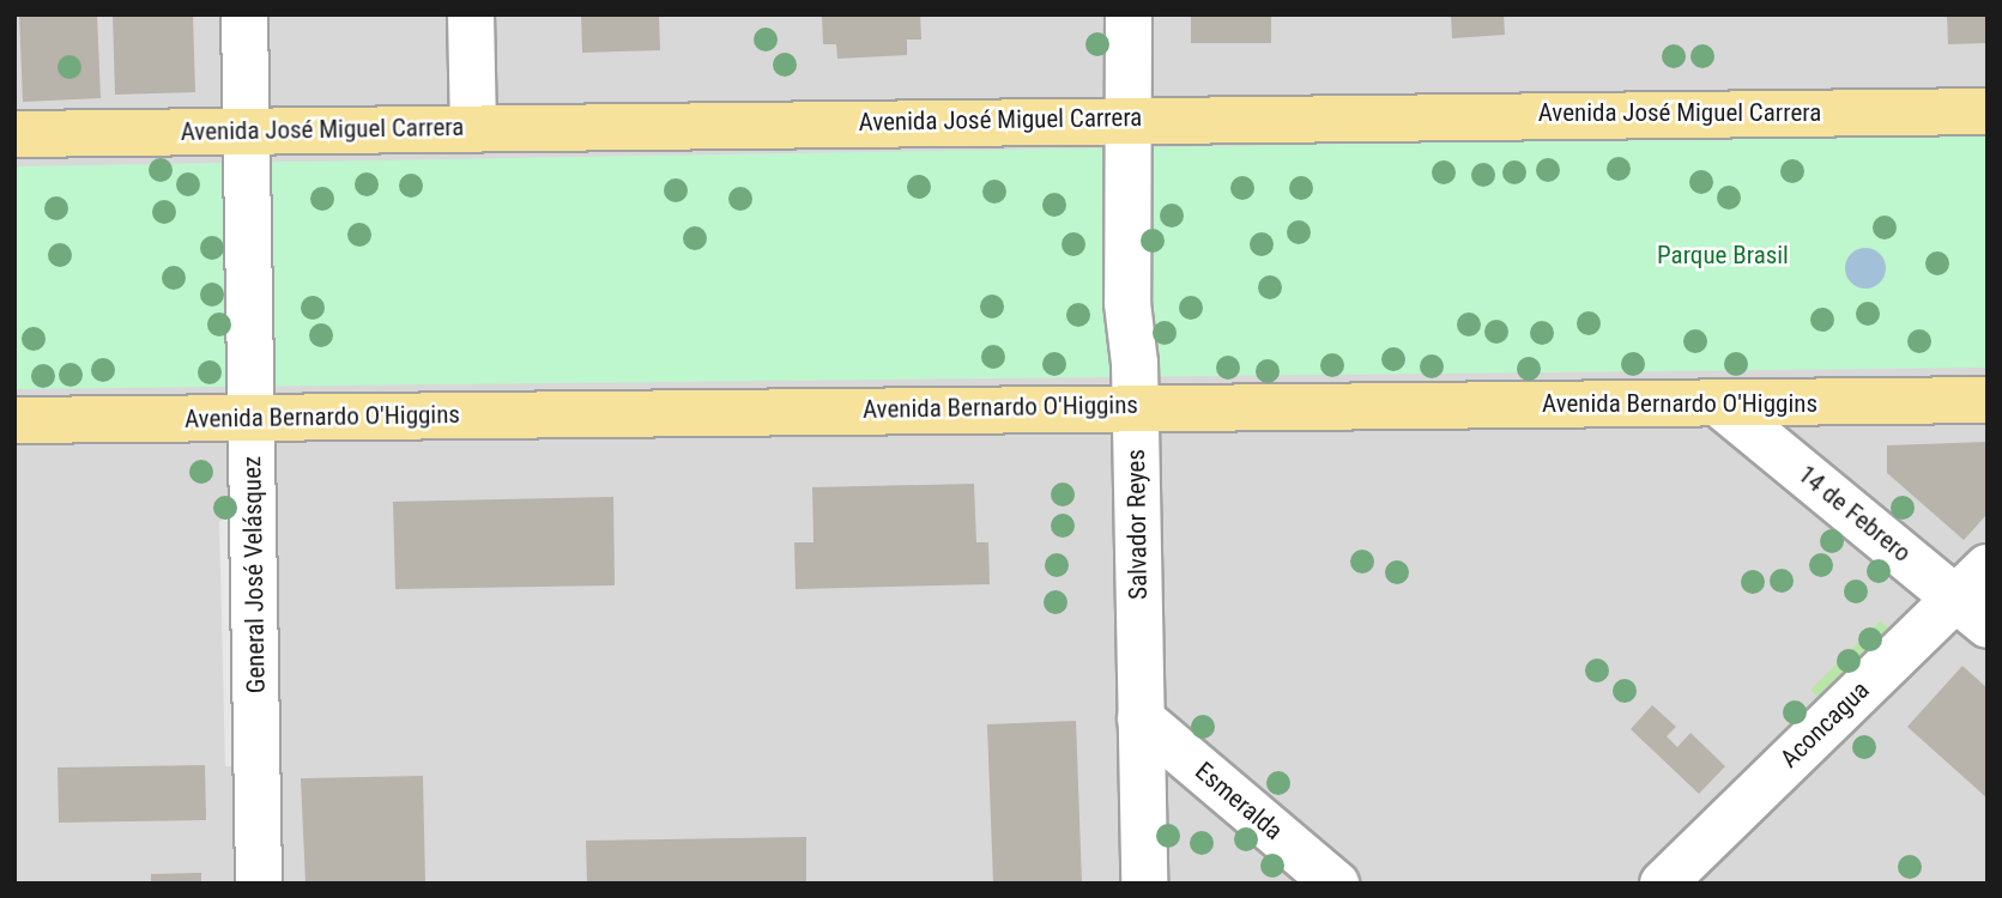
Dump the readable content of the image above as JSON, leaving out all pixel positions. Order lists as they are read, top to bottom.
{
  "streets": {
    "main road": ["Avenida José Miguel Carrera", "Avenida Bernardo O'Higgins"],
    "street": [
      "14 de Febrero",
      "Salvador Reyes",
      "General José Velásquez",
      "Aconcagua",
      "Esmeralda"
    ]
  },
  "crossings": [
    ["Avenida José Miguel Carrera", "Salvador Reyes"],
    ["Avenida José Miguel Carrera", "General José Velásquez"],
    ["Avenida Bernardo O'Higgins", "14 de Febrero"],
    ["Avenida Bernardo O'Higgins", "Salvador Reyes"],
    ["Avenida Bernardo O'Higgins", "General José Velásquez"],
    ["14 de Febrero", "Aconcagua"],
    ["Salvador Reyes", "Esmeralda"]
  ],
  "parks": ["Parque Brasil"]
}
